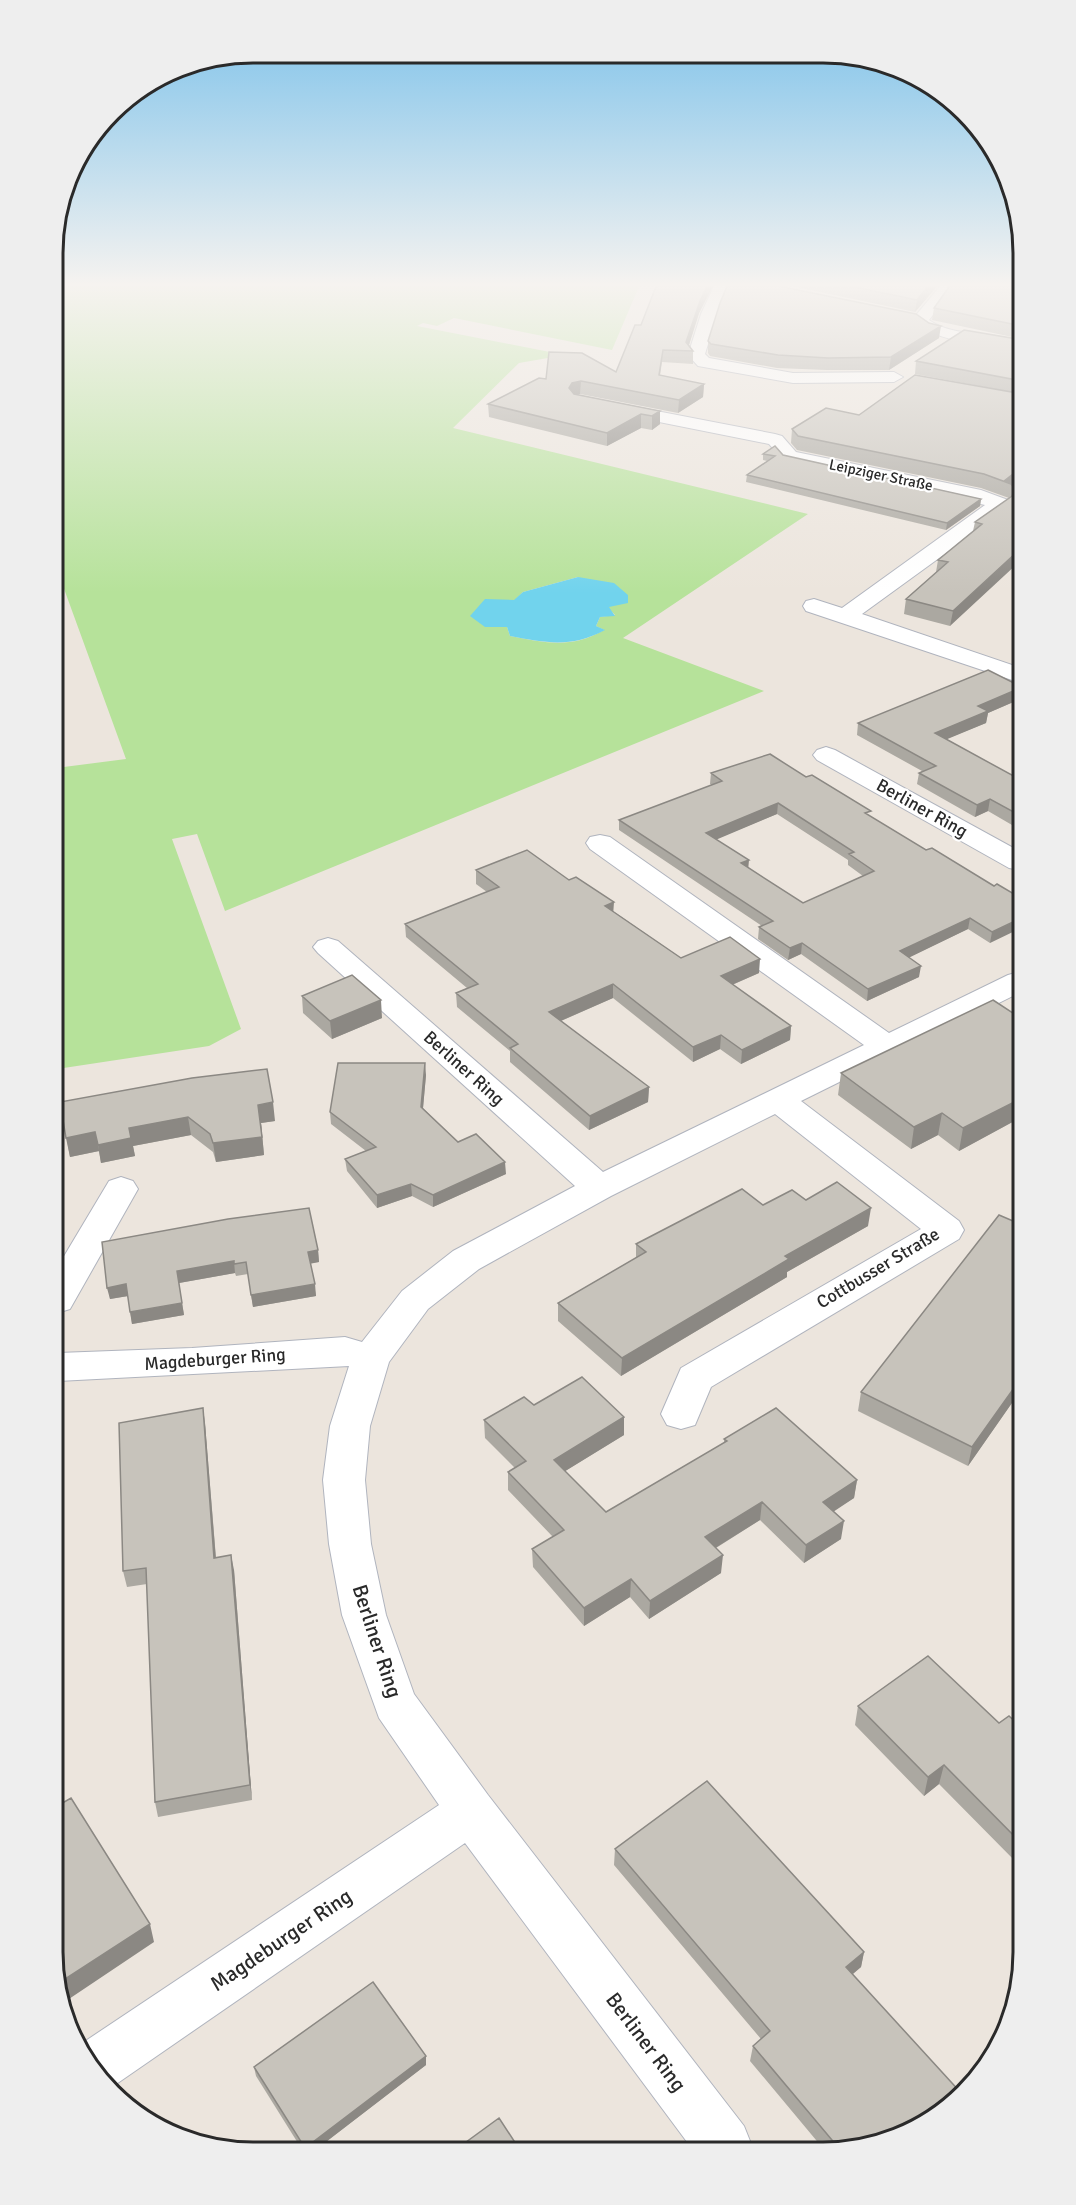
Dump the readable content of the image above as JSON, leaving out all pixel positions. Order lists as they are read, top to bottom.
{
  "streets": {
    "street": [
      "Leipziger Straße",
      "Berliner Ring",
      "Cottbusser Straße",
      "Magdeburger Ring"
    ]
  },
  "crossings": [
    ["Berliner Ring", "Cottbusser Straße"],
    ["Berliner Ring", "Magdeburger Ring"]
  ]
}
